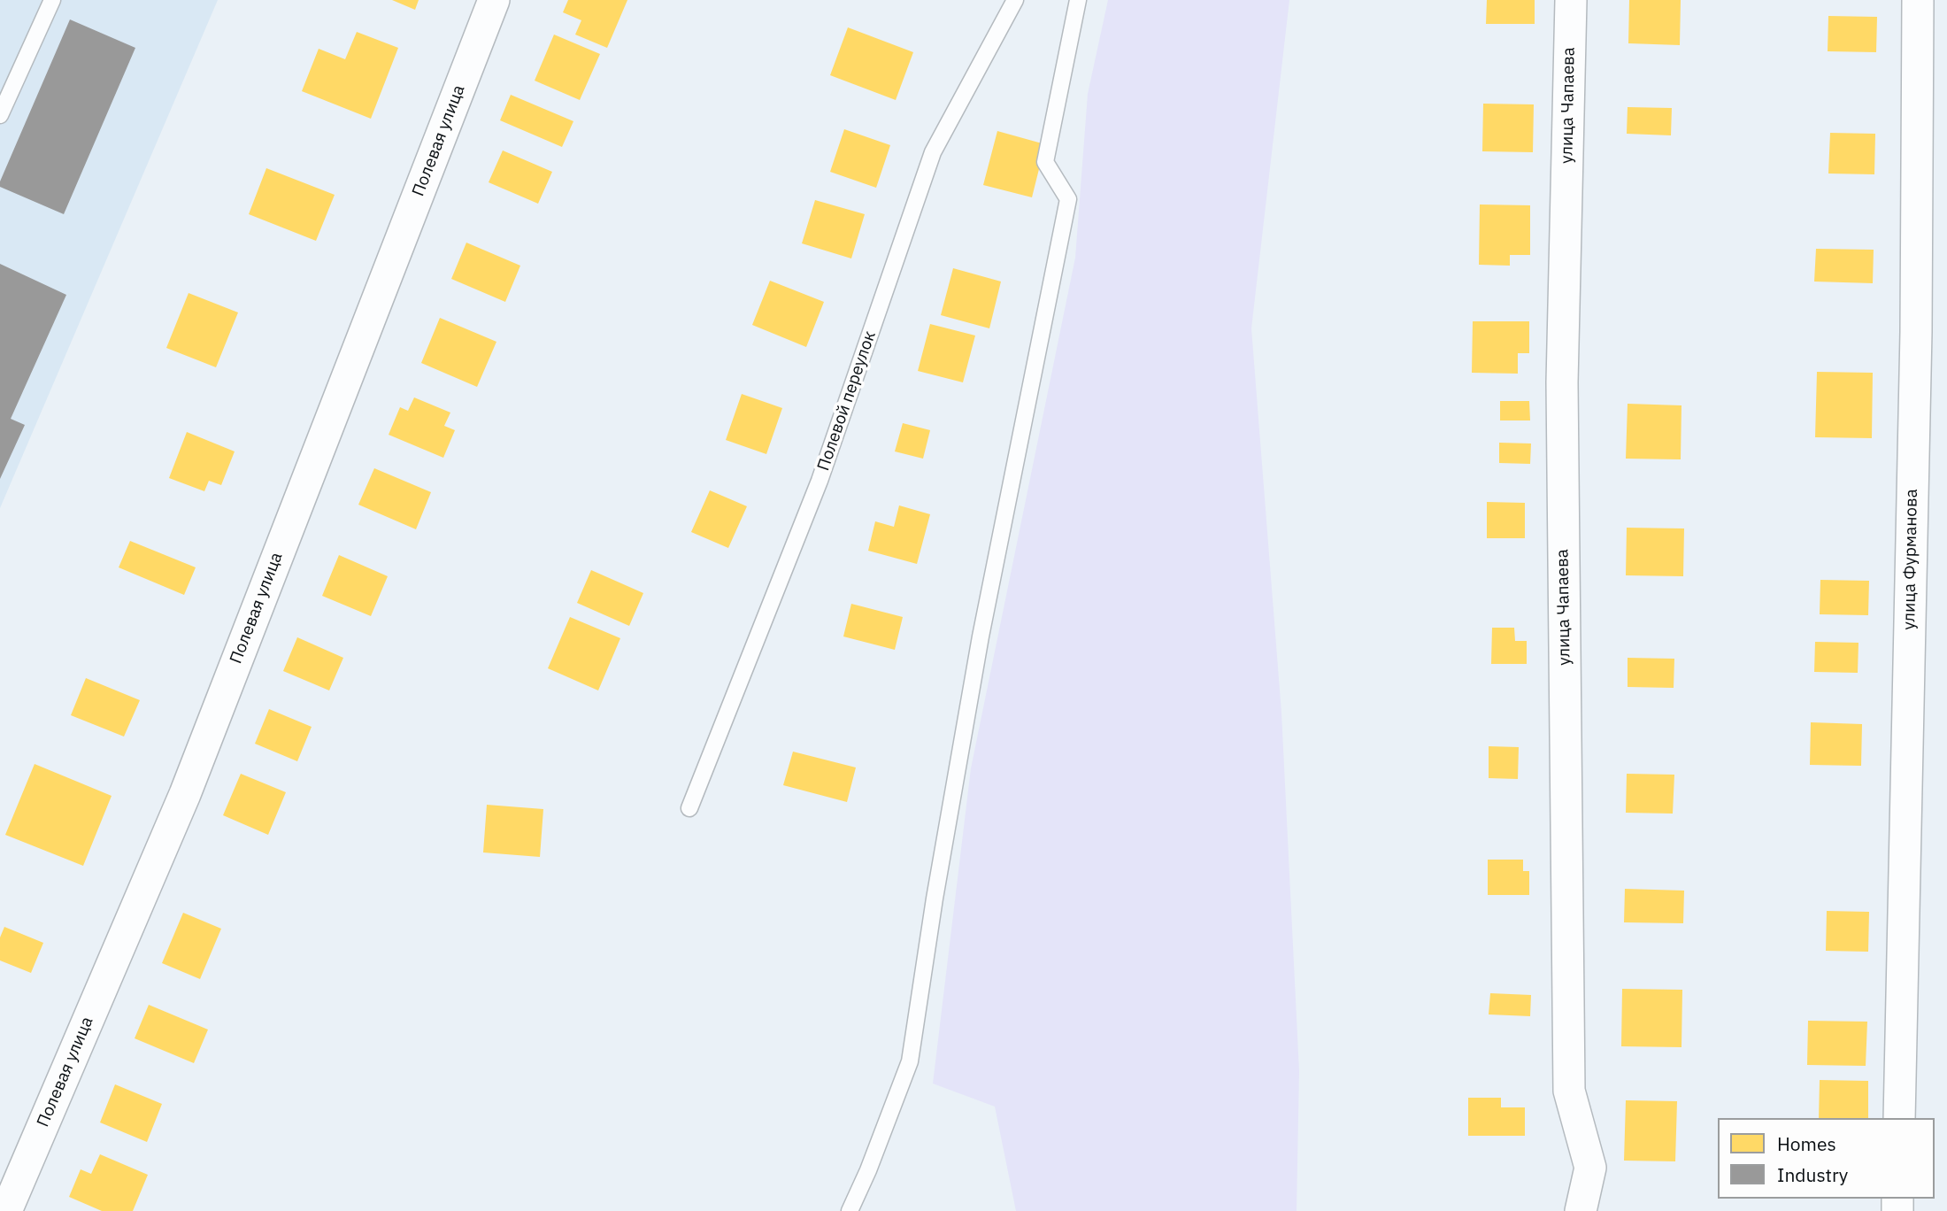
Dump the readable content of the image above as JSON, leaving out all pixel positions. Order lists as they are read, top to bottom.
{
  "streets": {
    "street": ["улица Чапаева", "Полевая улица", "улица Фурманова"],
    "lane": ["Полевой переулок"]
  },
  "legend": ["Homes", "Industry"]
}
